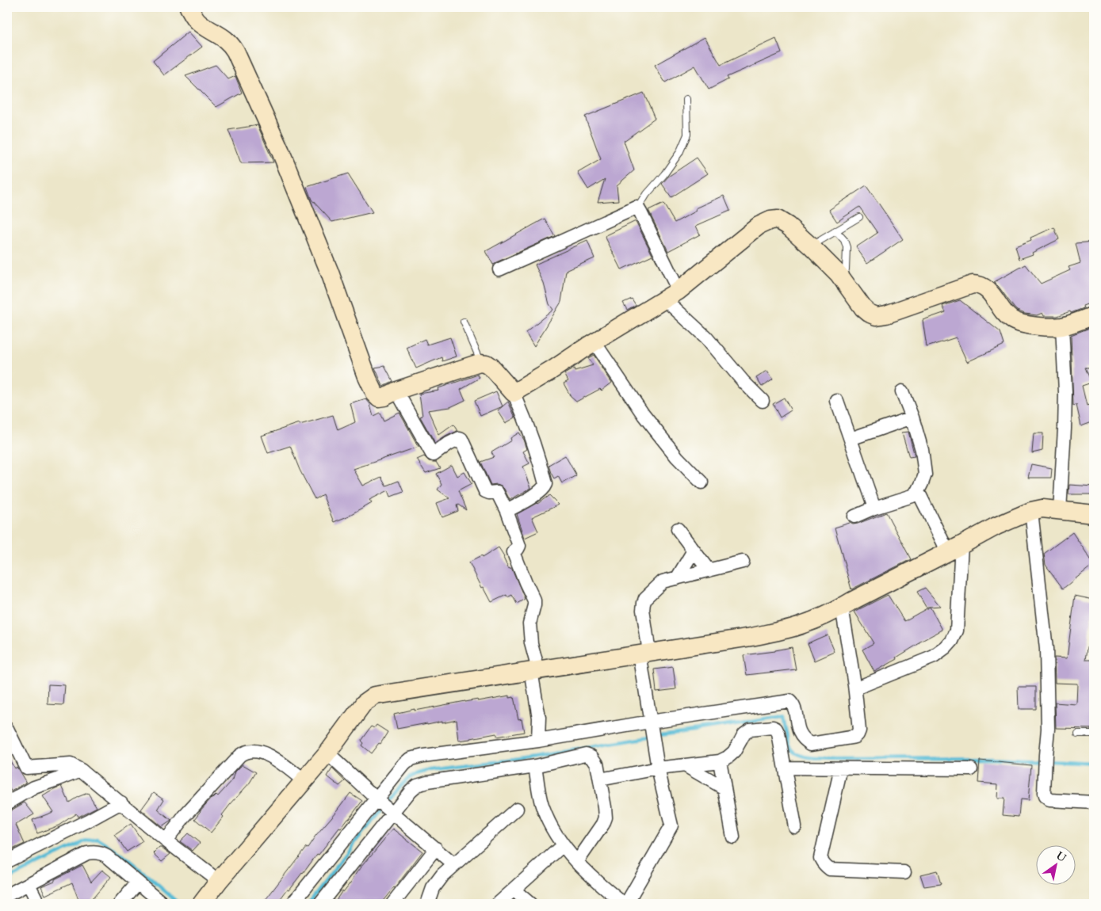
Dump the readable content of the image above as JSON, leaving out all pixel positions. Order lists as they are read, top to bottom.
{
  "north": "top right"
}
